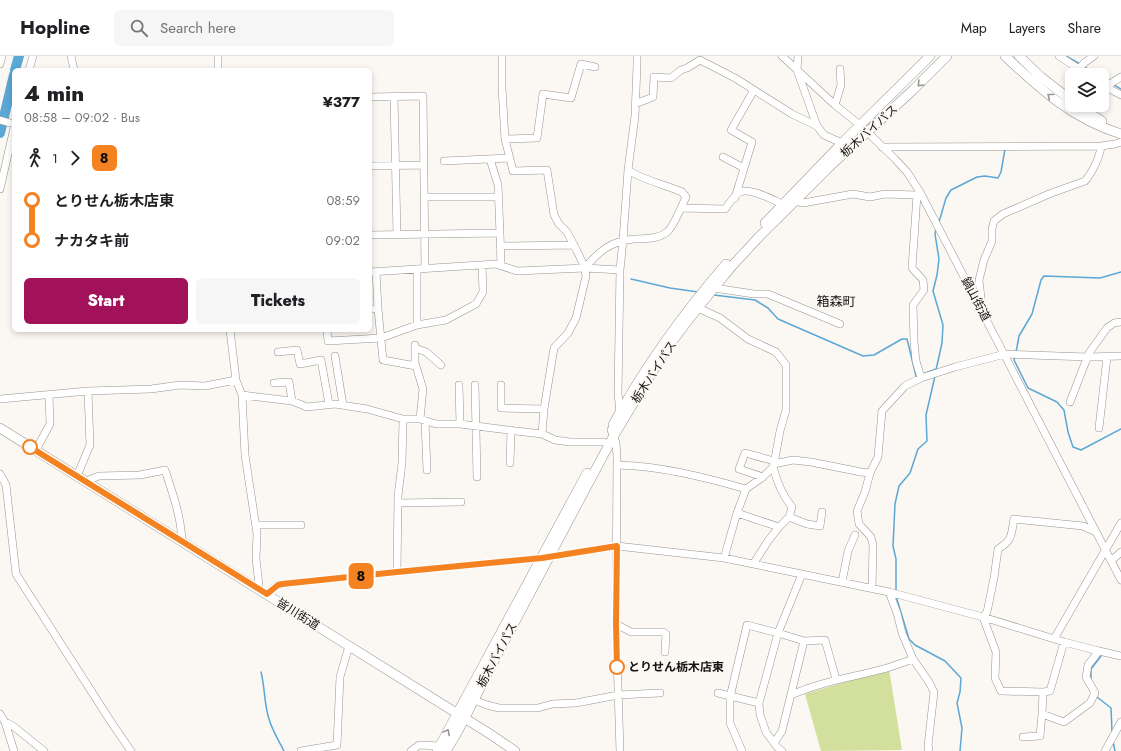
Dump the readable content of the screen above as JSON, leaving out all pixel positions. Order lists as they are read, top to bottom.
{
  "streets": {
    "main road": ["栃木バイパス", "皆川街道"],
    "street": ["鍋山街道"]
  },
  "crossings": [
    ["栃木バイパス", "鍋山街道"],
    ["栃木バイパス", "皆川街道"]
  ],
  "districts": ["箱森町"],
  "places": ["とりせん栃木店東"],
  "lines": ["bus line 8"],
  "page": {
    "header": "Hopline",
    "search": "Search here",
    "nav": ["Map", "Layers", "Share"],
    "on_map": "8",
    "heading": ["4 min", "08:58 – 09:02 · Bus", "¥377"],
    "legs": ["1", "8"],
    "list": [
      {
        "name": "とりせん栃木店東",
        "value": "08:59"
      },
      {
        "name": "ナカタキ前",
        "value": "09:02"
      }
    ],
    "buttons": ["Start", "Tickets"]
  }
}
